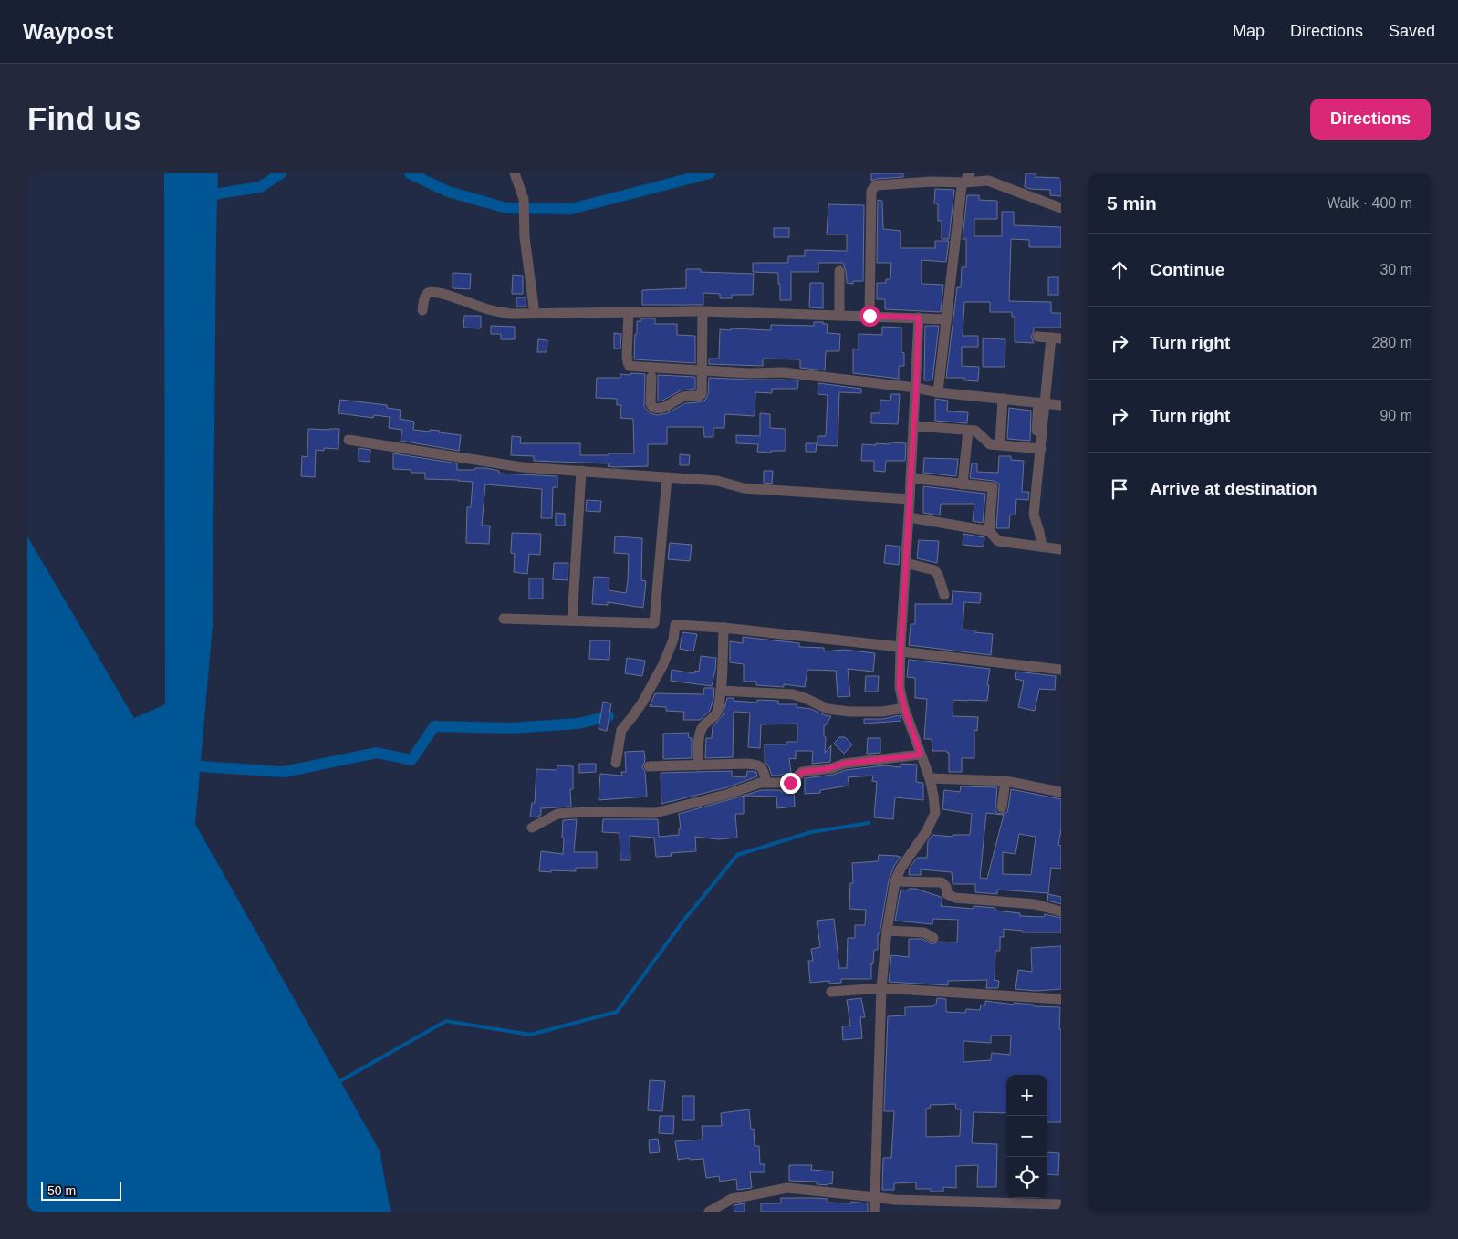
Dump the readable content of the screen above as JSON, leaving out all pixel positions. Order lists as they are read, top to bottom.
{
  "scale_bar": "50 m",
  "page": {
    "header": "Waypost",
    "nav": ["Map", "Directions", "Saved"],
    "buttons": "Directions",
    "title": "Find us",
    "heading": ["5 min", "Walk · 400 m"],
    "list": [
      ["Continue", "30 m"],
      ["Turn right", "280 m"],
      ["Turn right", "90 m"],
      "Arrive at destination"
    ],
    "map_buttons": ["+", "−"],
    "scale": "50 m"
  }
}
